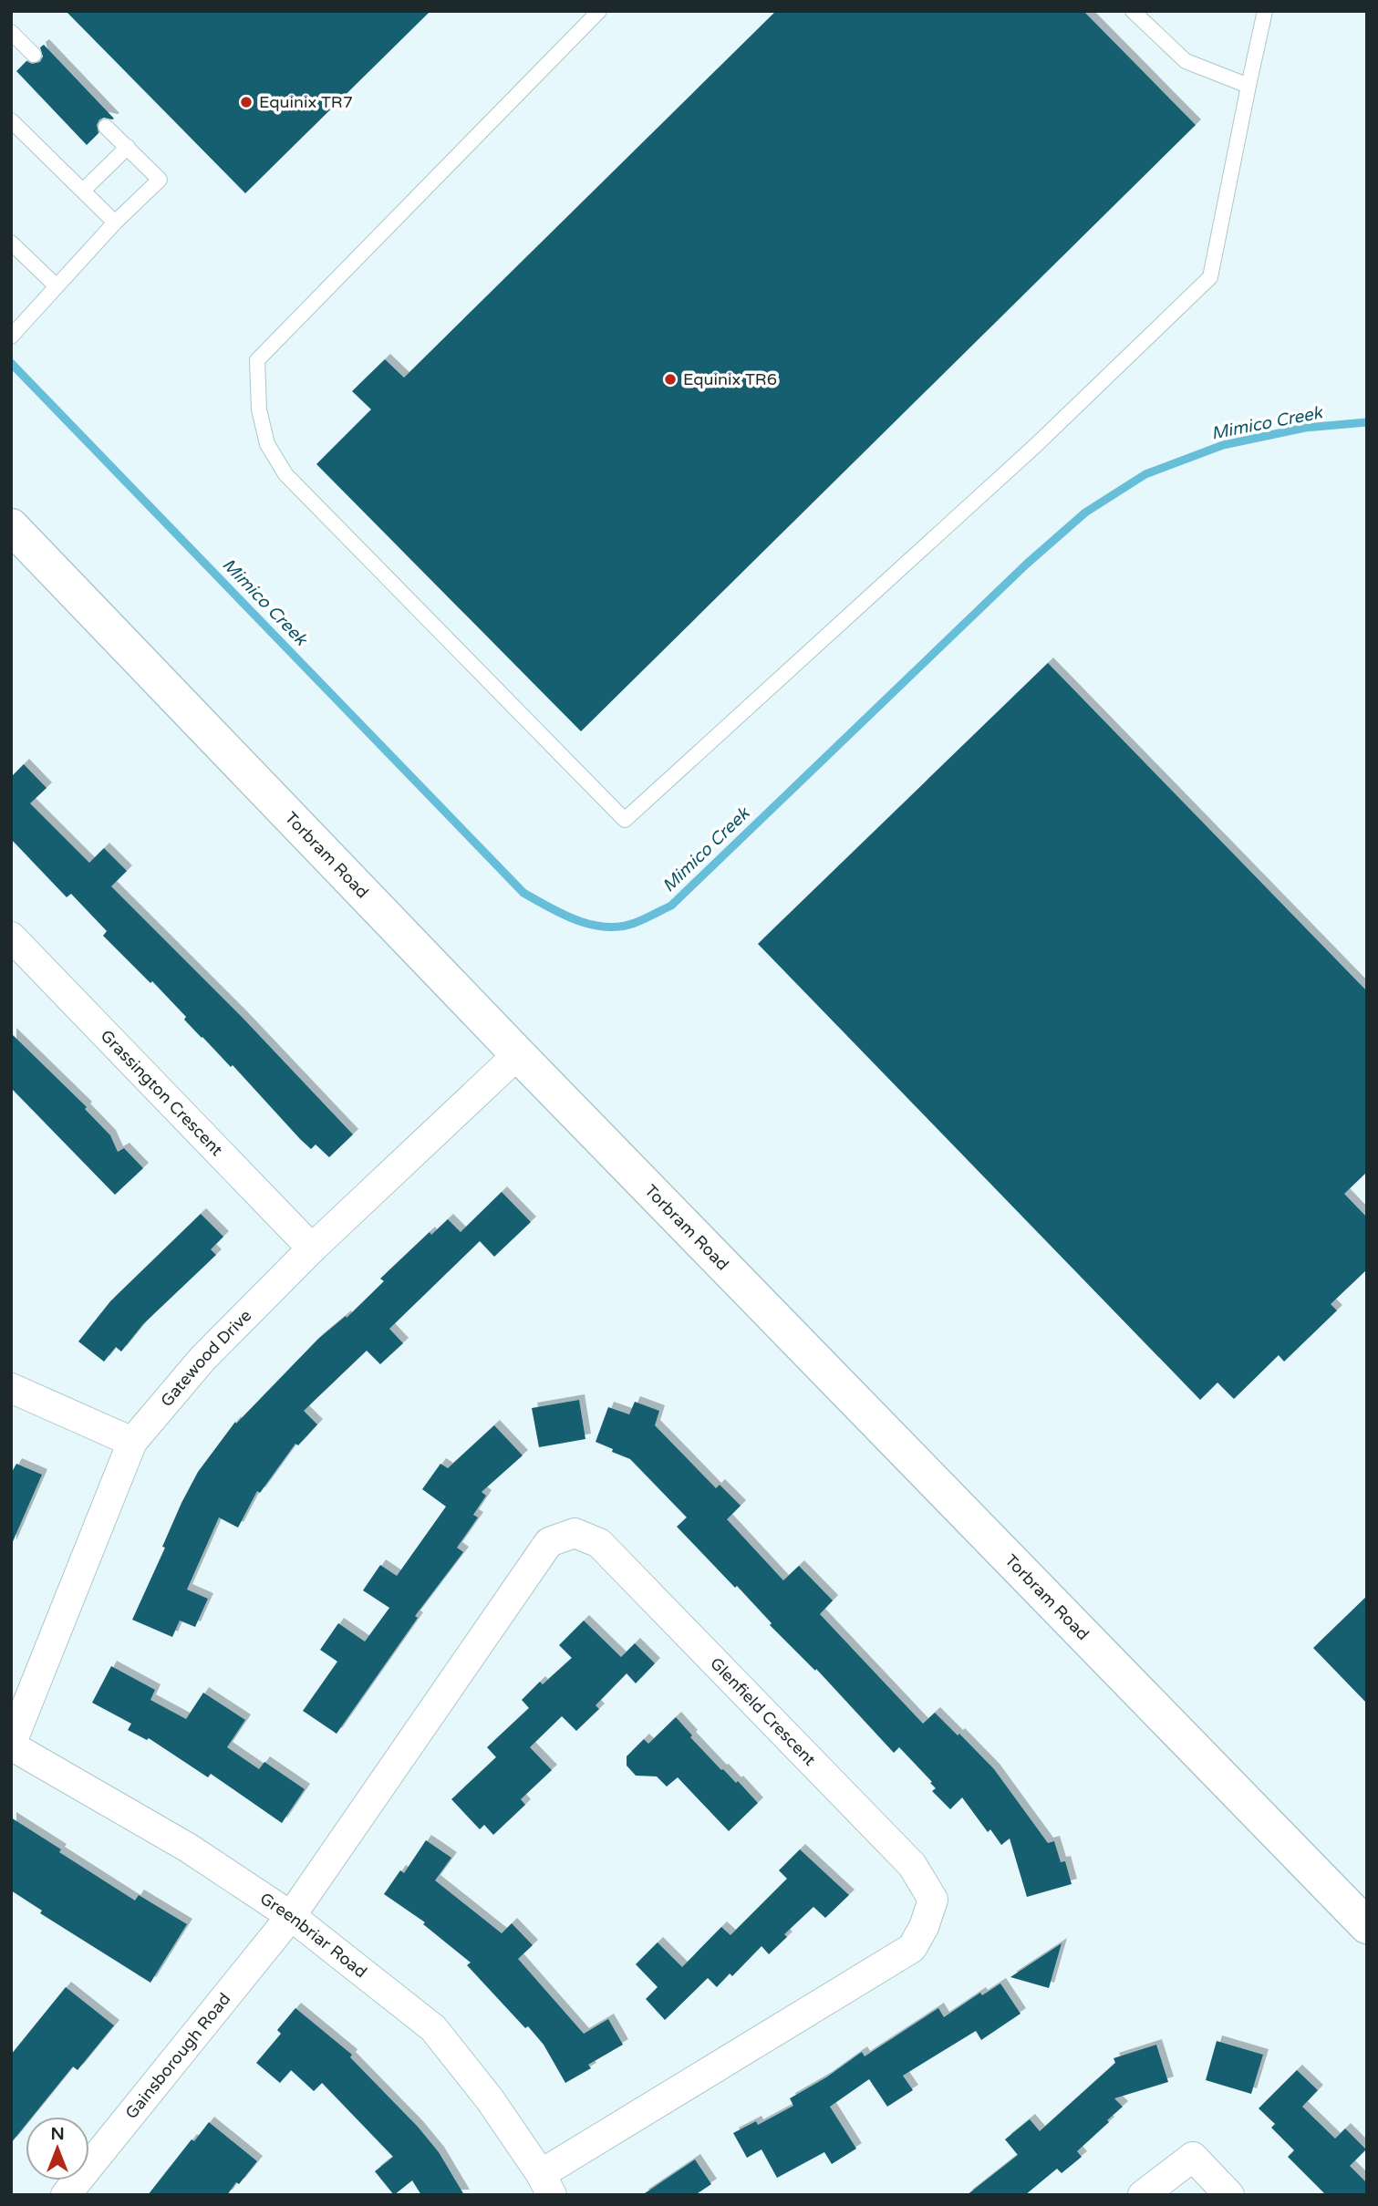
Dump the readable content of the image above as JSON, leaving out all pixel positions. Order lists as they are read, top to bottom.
{
  "streets": {
    "main road": ["Torbram Road"],
    "street": [
      "Grassington Crescent",
      "Gatewood Drive",
      "Glenfield Crescent",
      "Greenbriar Road",
      "Gainsborough Road"
    ]
  },
  "crossings": [
    ["Torbram Road", "Gatewood Drive"],
    ["Grassington Crescent", "Gatewood Drive"],
    ["Gatewood Drive", "Greenbriar Road"],
    ["Glenfield Crescent", "Greenbriar Road"],
    ["Glenfield Crescent", "Gainsborough Road"],
    ["Greenbriar Road", "Gainsborough Road"]
  ],
  "water": ["Mimico Creek"],
  "places": ["Equinix TR7", "Equinix TR6"],
  "north": "top"
}
